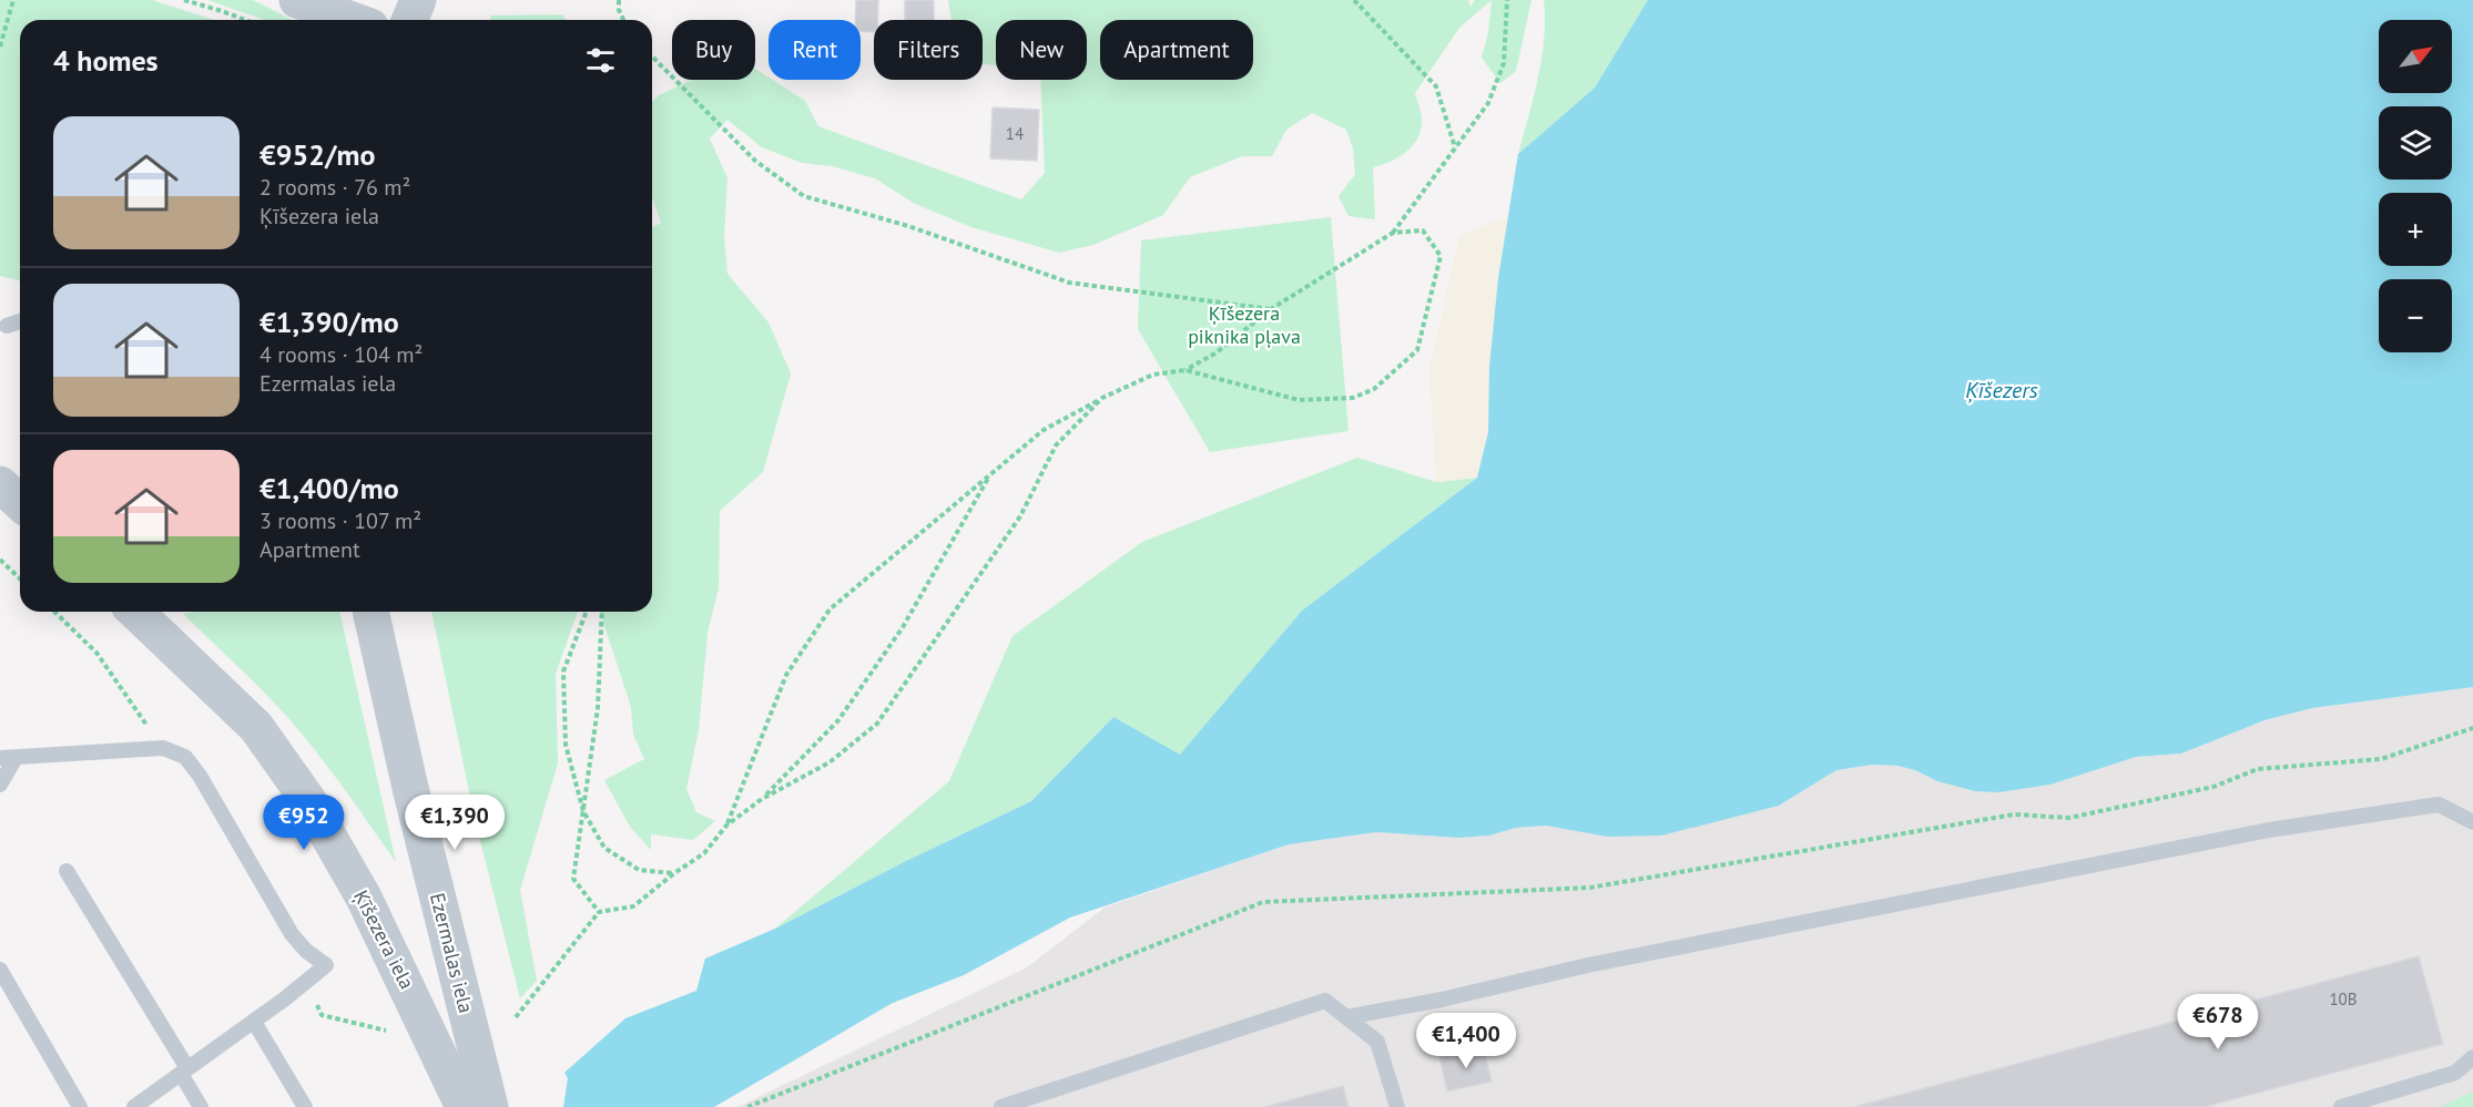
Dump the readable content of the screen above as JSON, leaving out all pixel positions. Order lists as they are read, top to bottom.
{
  "streets": {
    "street": ["Ķīšezera iela", "Ezermalas iela"]
  },
  "water": ["Ķīšezers"],
  "parks": ["Ķīšezera piknika pļava"],
  "house_numbers": ["14", "10B"],
  "north": "top right",
  "page": {
    "map_buttons": ["+", "−"],
    "chip": [
      "Buy",
      "Rent",
      "Filters",
      "New",
      "Apartment"
    ],
    "heading": "4 homes",
    "list": [
      {
        "name": "€952/mo",
        "note": "2 rooms · 76 m² · Ķīšezera iela"
      },
      {
        "name": "€1,390/mo",
        "note": "4 rooms · 104 m² · Ezermalas iela"
      },
      {
        "name": "€1,400/mo",
        "note": "3 rooms · 107 m² · Apartment"
      }
    ],
    "price": [
      "€952",
      "€1,390",
      "€678",
      "€1,400"
    ]
  }
}
